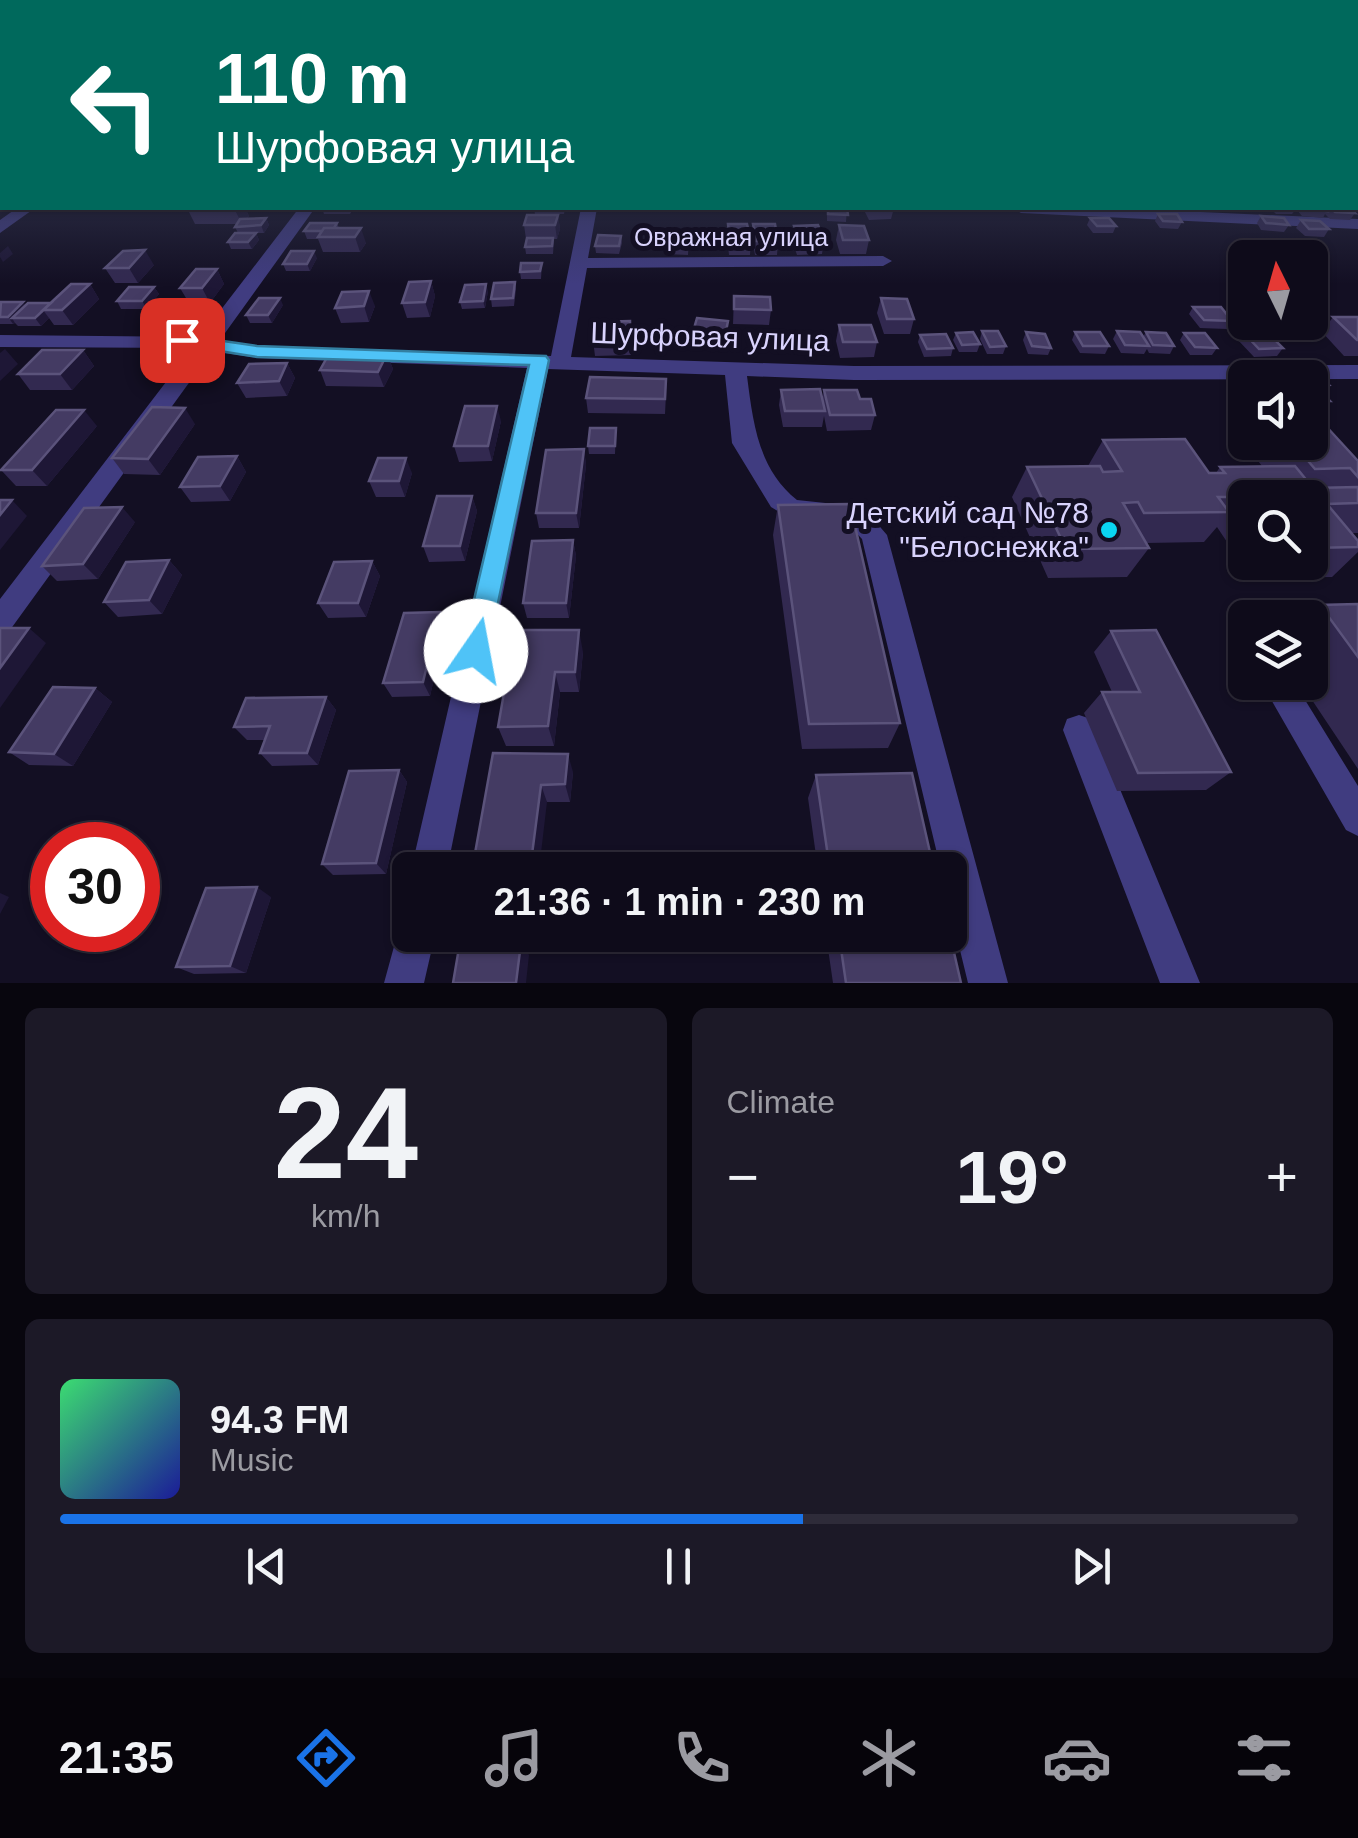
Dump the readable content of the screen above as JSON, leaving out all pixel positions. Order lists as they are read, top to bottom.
{
  "streets": {
    "street": ["Овражная улица", "Шурфовая улица"]
  },
  "places": ["Детский сад №78 \"Белоснежка\""],
  "north": "top",
  "page": {
    "turn": ["110 m", "Шурфовая улица"],
    "limit": "30",
    "trip": "21:36 · 1 min · 230 m",
    "tile": [
      ["24", "km/h"],
      "Climate"
    ],
    "heat": ["−", "19°", "+"],
    "song": ["94.3 FM", "Music"],
    "tabs": "21:35"
  }
}
